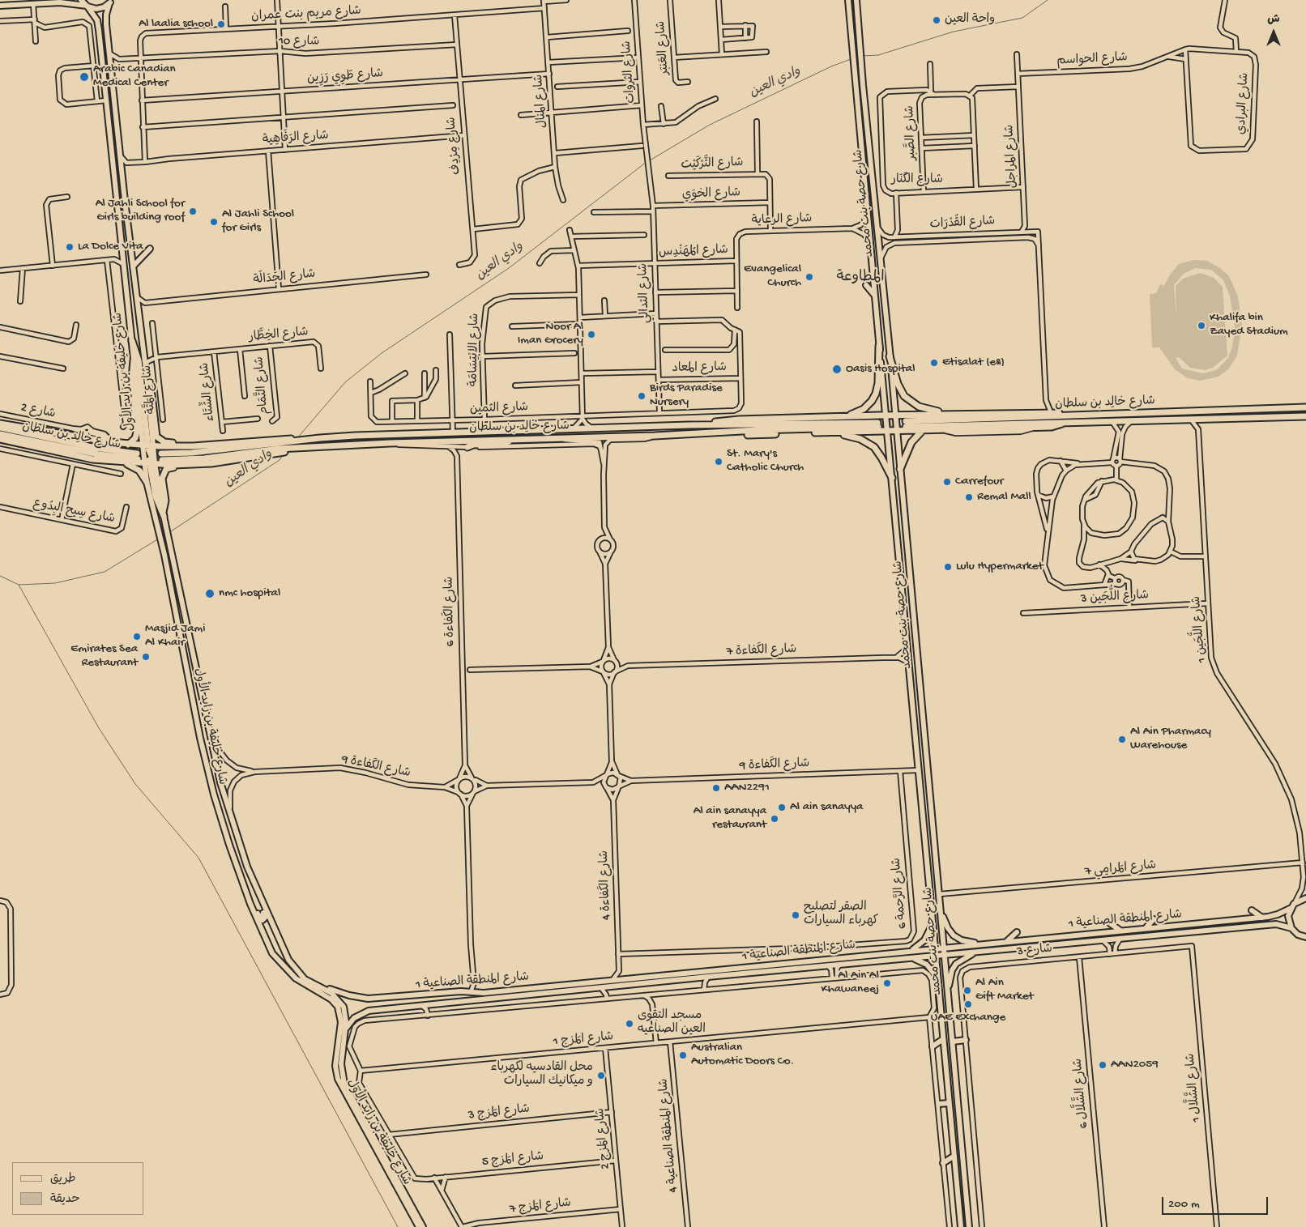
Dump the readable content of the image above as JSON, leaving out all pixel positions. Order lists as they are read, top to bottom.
{
  "streets": {
    "main road": [
      "شارع حصة بنت محمد",
      "شارع خليفة بن زايد الأول",
      "شارع خالِد بن سلطان",
      "شارع المنطقة الصناعية 1"
    ],
    "street": [
      "شارع مريم بنت عمران",
      "شارع 10",
      "شارع العَنبَر",
      "شارع الحواسم",
      "شارع الثروات",
      "شارع طَوِي رَزِين",
      "شارع المنال",
      "شارع البرادي",
      "شارع الصَّبر",
      "شارع الرَفَاهِية",
      "شارع مِرْدِف",
      "شارع المراجل",
      "شارع التَّرْكَيْت",
      "شارع الكَنَار",
      "شارع الخوَي",
      "شارع الرعاية",
      "شارع القُدْرَات",
      "شارع المُهَنْدِس",
      "شارع الجَدَالَة",
      "شارع التدالي",
      "شارع الخِطَّار",
      "شارع الابْتِسَامَة",
      "شارع المعاد",
      "شارع التَّمَام",
      "شارع المَتَّة",
      "شارع الشِّتَاء",
      "شارع الثمين",
      "شارع 2",
      "شارع سِيح البِدُوع",
      "شارع اللُّجَين 3",
      "شارع الكَفاءة 6",
      "شارع اللُّجَين 1",
      "شارع الكَفاءة 7",
      "شارع الكَفاءة 9",
      "شارع المَرامِي 7",
      "شارع الكَفاءة 4",
      "شارع الرَّحمة 6",
      "شارع 3",
      "شارع المَزج 1",
      "شارع الشَّلَّال 1",
      "شارع الشَّلَّال 6",
      "شارع المَزج 3",
      "شارع المنطقة الصناعية 4",
      "شارع المَزج 2",
      "شارع المَزج 5",
      "شارع المَزج 7"
    ]
  },
  "crossings": [
    ["شارع مريم بنت عمران", "شارع 10"],
    ["شارع مريم بنت عمران", "شارع طَوِي رَزِين"],
    ["شارع مريم بنت عمران", "شارع المنال"],
    ["شارع مريم بنت عمران", "شارع الرَفَاهِية"],
    ["شارع مريم بنت عمران", "شارع مِرْدِف"],
    ["شارع 10", "شارع مِرْدِف"],
    ["شارع الحواسم", "شارع البرادي"],
    ["شارع الحواسم", "شارع المراجل"],
    ["شارع الثروات", "شارع التدالي"],
    ["شارع طَوِي رَزِين", "شارع المنال"],
    ["شارع طَوِي رَزِين", "شارع مِرْدِف"],
    ["شارع الصَّبر", "شارع الكَنَار"],
    ["شارع الرَفَاهِية", "شارع مِرْدِف"],
    ["شارع المراجل", "شارع الكَنَار"],
    ["شارع التَّرْكَيْت", "شارع الخوَي"],
    ["شارع التَّرْكَيْت", "شارع الرعاية"],
    ["شارع الخوَي", "شارع التدالي"],
    ["شارع حصة بنت محمد", "شارع القُدْرَات"],
    ["شارع حصة بنت محمد", "شارع الكَفاءة 7"],
    ["شارع حصة بنت محمد", "شارع الكَفاءة 9"],
    ["شارع حصة بنت محمد", "شارع المَرامِي 7"],
    ["شارع حصة بنت محمد", "شارع المنطقة الصناعية 1"],
    ["شارع الرعاية", "شارع المُهَنْدِس"],
    ["شارع المُهَنْدِس", "شارع التدالي"],
    ["شارع التدالي", "شارع المعاد"],
    ["شارع التدالي", "شارع الثمين"],
    ["شارع الخِطَّار", "شارع التَّمَام"],
    ["شارع الخِطَّار", "شارع المَتَّة"],
    ["شارع الخِطَّار", "شارع الشِّتَاء"],
    ["شارع الابْتِسَامَة", "شارع الثمين"],
    ["شارع المعاد", "شارع الثمين"],
    ["شارع خليفة بن زايد الأول", "شارع الكَفاءة 9"],
    ["شارع خليفة بن زايد الأول", "شارع المنطقة الصناعية 1"],
    ["شارع اللُّجَين 3", "شارع اللُّجَين 1"],
    ["شارع الكَفاءة 6", "شارع الكَفاءة 9"],
    ["شارع اللُّجَين 1", "شارع المَرامِي 7"],
    ["شارع اللُّجَين 1", "شارع المنطقة الصناعية 1"],
    ["شارع الكَفاءة 9", "شارع الكَفاءة 4"],
    ["شارع الكَفاءة 9", "شارع الرَّحمة 6"],
    ["شارع الكَفاءة 4", "شارع الرَّحمة 6"],
    ["شارع 3", "شارع الشَّلَّال 1"],
    ["شارع 3", "شارع الشَّلَّال 6"],
    ["شارع المَزج 1", "شارع المنطقة الصناعية 4"],
    ["شارع المَزج 1", "شارع المَزج 2"],
    ["شارع المَزج 3", "شارع المَزج 2"],
    ["شارع المَزج 3", "شارع المَزج 5"],
    ["شارع المَزج 2", "شارع المَزج 5"],
    ["شارع المَزج 2", "شارع المَزج 7"]
  ],
  "districts": ["المطاوعة"],
  "water": ["وادي العين"],
  "places": [
    "واحة العين",
    "Al laalia school",
    "Arabic Canadian Medical Center",
    "Al Jahli School for Girls building roof",
    "Al Jahli School for Girls",
    "La Dolce Vita",
    "Evangelical Church",
    "Khalifa bin Zayed Stadium",
    "Noor Al Iman Grocery",
    "Etisalat (e&)",
    "Oasis Hospital",
    "Birds Paradise Nursery",
    "St. Mary's Catholic Church",
    "Carrefour",
    "Remal Mall",
    "Lulu Hypermarket",
    "nmc hospital",
    "Masjid Jami Al Khair",
    "Emirates Sea Restaurant",
    "Al Ain Pharmacy Warehouse",
    "AAN2291",
    "Al ain sanayya",
    "Al ain sanayya restaurant",
    "الصقر لتصليح كهرباء السيارات",
    "Al Ain Al Khawaneej",
    "Al Ain Gift Market",
    "UAE Exchange",
    "مسجد التقوى العين الصناعيه",
    "Australian Automatic Doors Co.",
    "AAN2059",
    "محل القادسيه لكهرباء و ميكانيك السيارات"
  ],
  "legend": ["طريق", "حديقة"],
  "scale_bar": "200 m",
  "north": "top"
}
